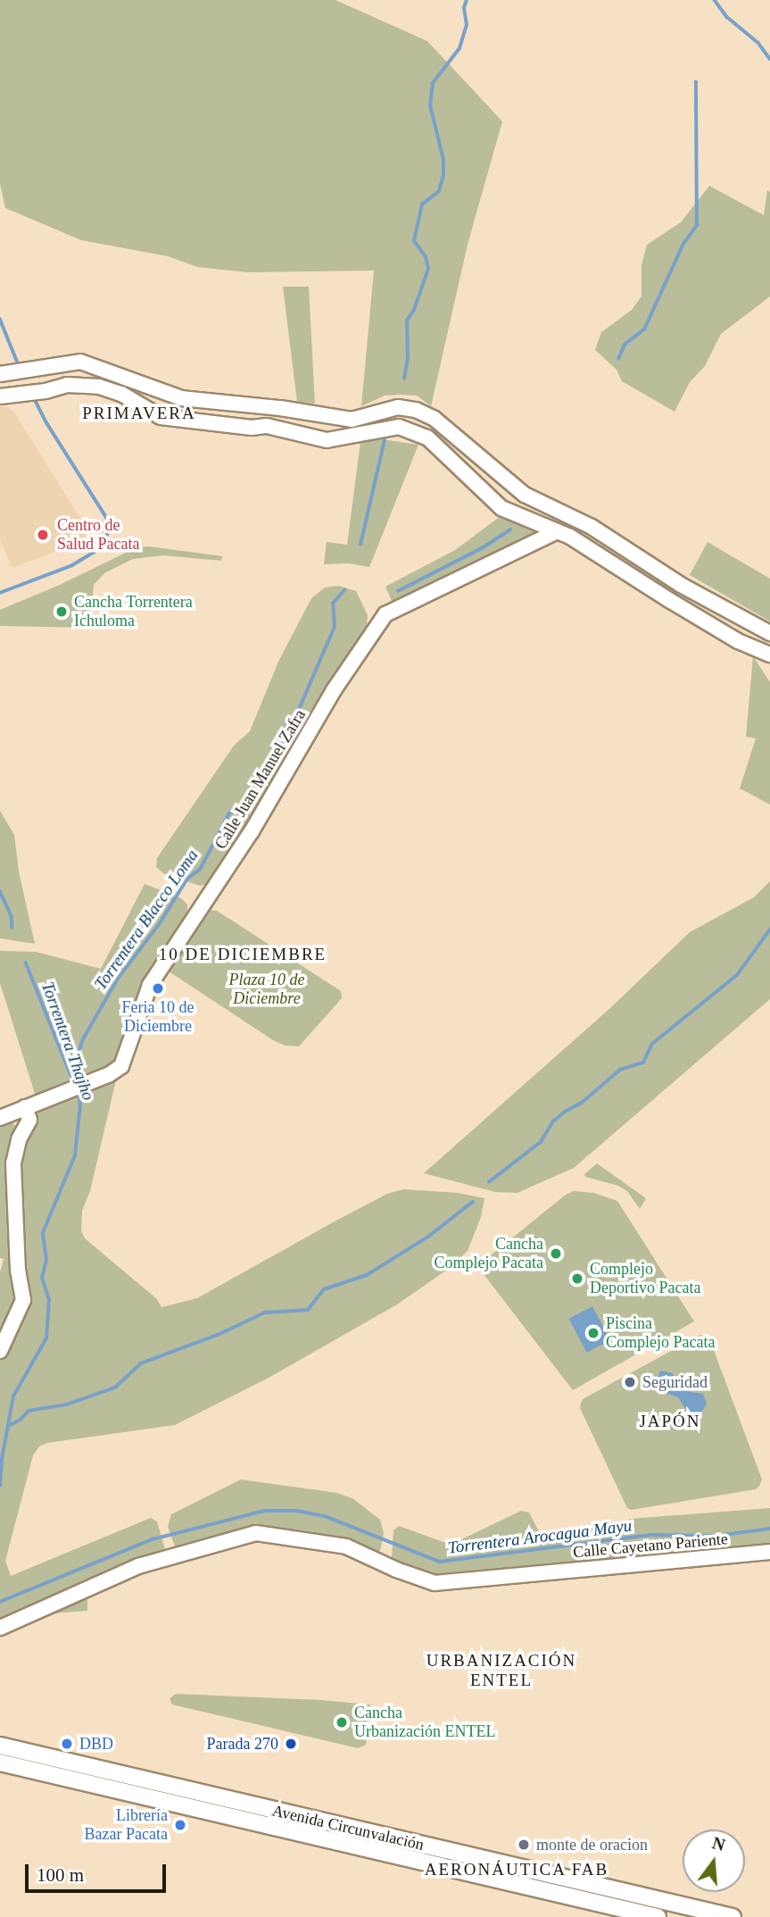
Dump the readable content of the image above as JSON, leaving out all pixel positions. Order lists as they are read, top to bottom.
{
  "streets": {
    "main road": ["Avenida Circunvalación"],
    "street": ["Calle Juan Manuel Zafra", "Calle Cayetano Pariente"]
  },
  "districts": [
    "PRIMAVERA",
    "10 DE DICIEMBRE",
    "JAPÓN",
    "URBANIZACIÓN ENTEL",
    "AERONÁUTICA FAB"
  ],
  "water": ["Torrentera Blacco Loma", "Torrentera Thajho", "Torrentera Arocagua Mayu"],
  "parks": ["Plaza 10 de Diciembre"],
  "places": [
    "Centro de Salud Pacata",
    "Cancha Torrentera Ichuloma",
    "Feria 10 de Diciembre",
    "Cancha Complejo Pacata",
    "Complejo Deportivo Pacata",
    "Piscina Complejo Pacata",
    "Seguridad",
    "Cancha Urbanización ENTEL",
    "DBD",
    "Parada 270",
    "Librería Bazar Pacata",
    "monte de oracion"
  ],
  "scale_bar": "100 m",
  "north": "top"
}
